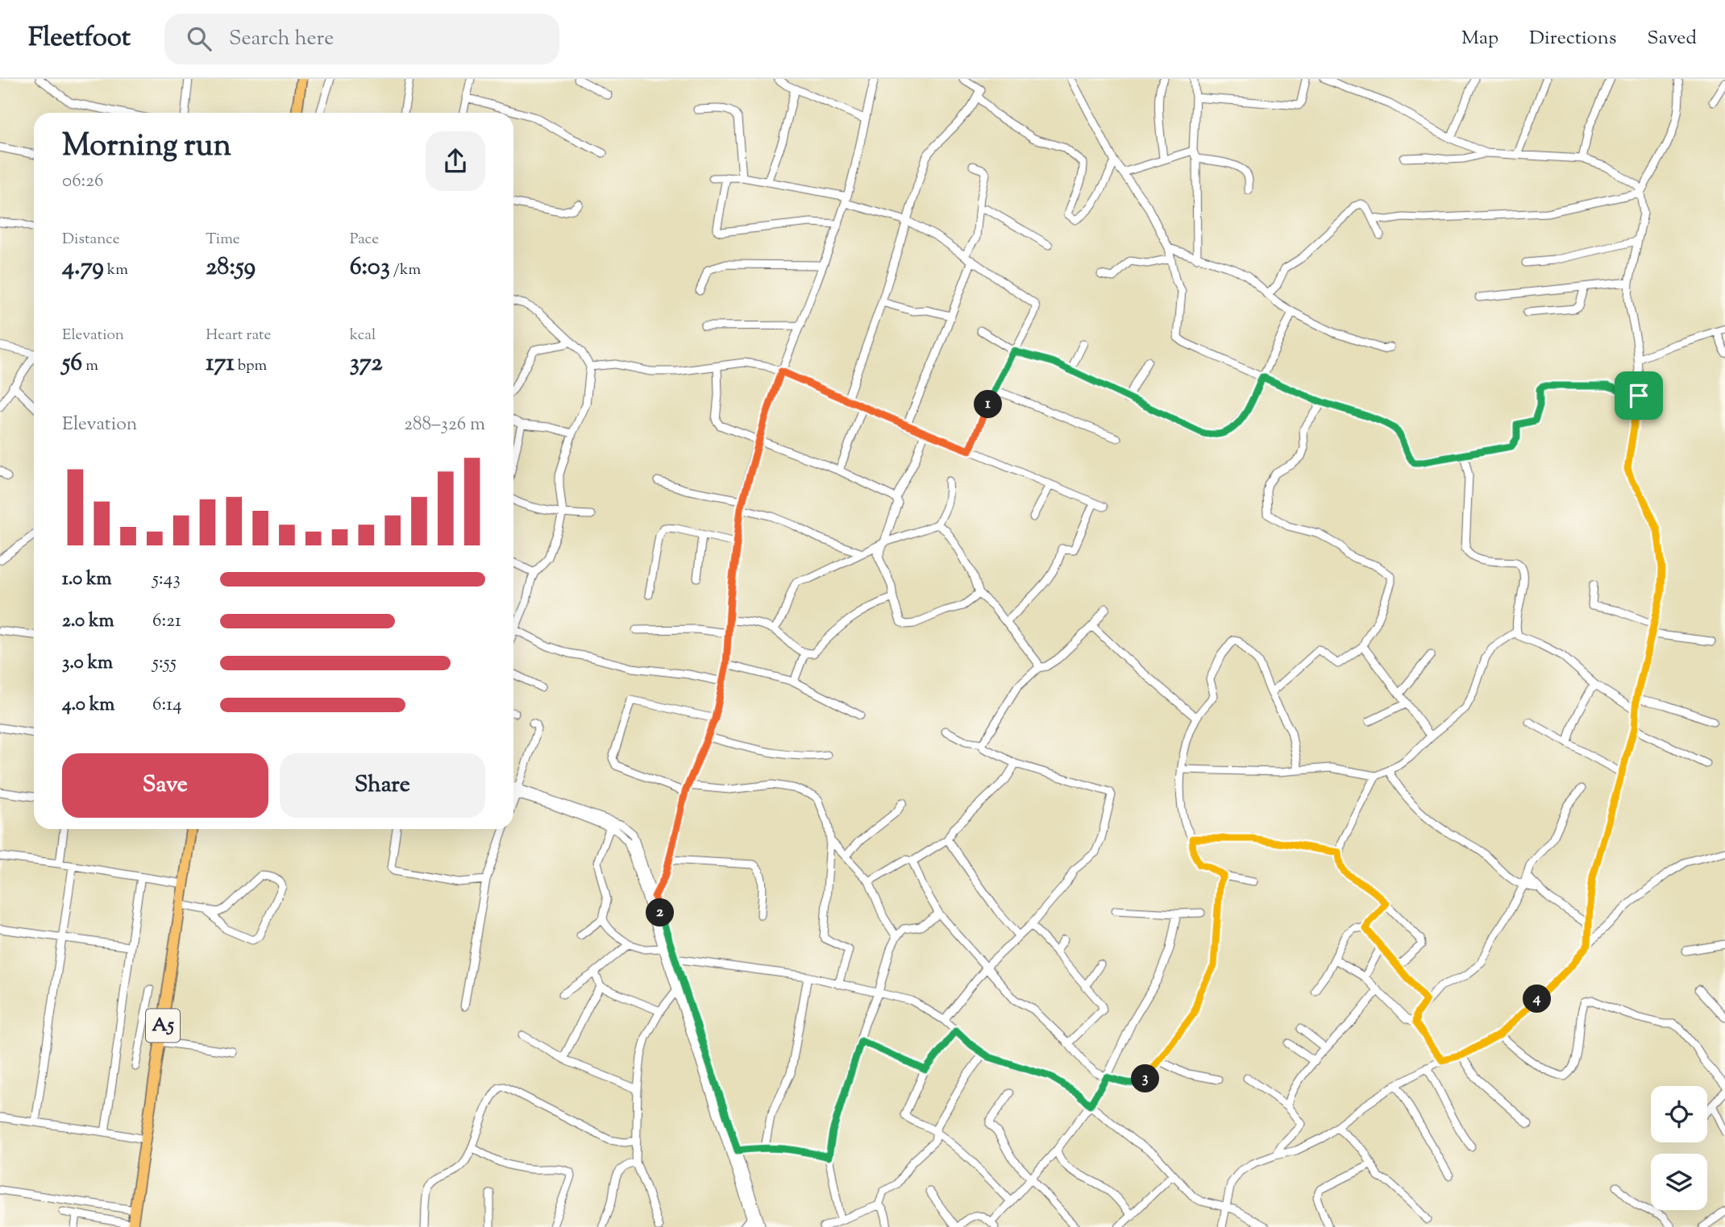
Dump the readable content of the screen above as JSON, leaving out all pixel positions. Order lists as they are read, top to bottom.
{
  "streets": {
    "highway": ["A5"]
  },
  "page": {
    "header": "Fleetfoot",
    "search": "Search here",
    "nav": ["Map", "Directions", "Saved"],
    "heading": ["Morning run", "06:26"],
    "stats": [
      ["Distance", "4.79 km"],
      ["Time", "28:59"],
      ["Pace", "6:03 /km"],
      ["Elevation", "56 m"],
      ["Heart rate", "171 bpm"],
      ["kcal", "372"]
    ],
    "pins": [
      "1",
      "2",
      "4",
      "3"
    ],
    "chart": ["Elevation", "288–326 m"],
    "list": [
      {
        "name": "1.0 km",
        "note": "5:43"
      },
      {
        "name": "2.0 km",
        "note": "6:21"
      },
      {
        "name": "3.0 km",
        "note": "5:55"
      },
      {
        "name": "4.0 km",
        "note": "6:14"
      }
    ],
    "buttons": ["Save", "Share"]
  }
}
